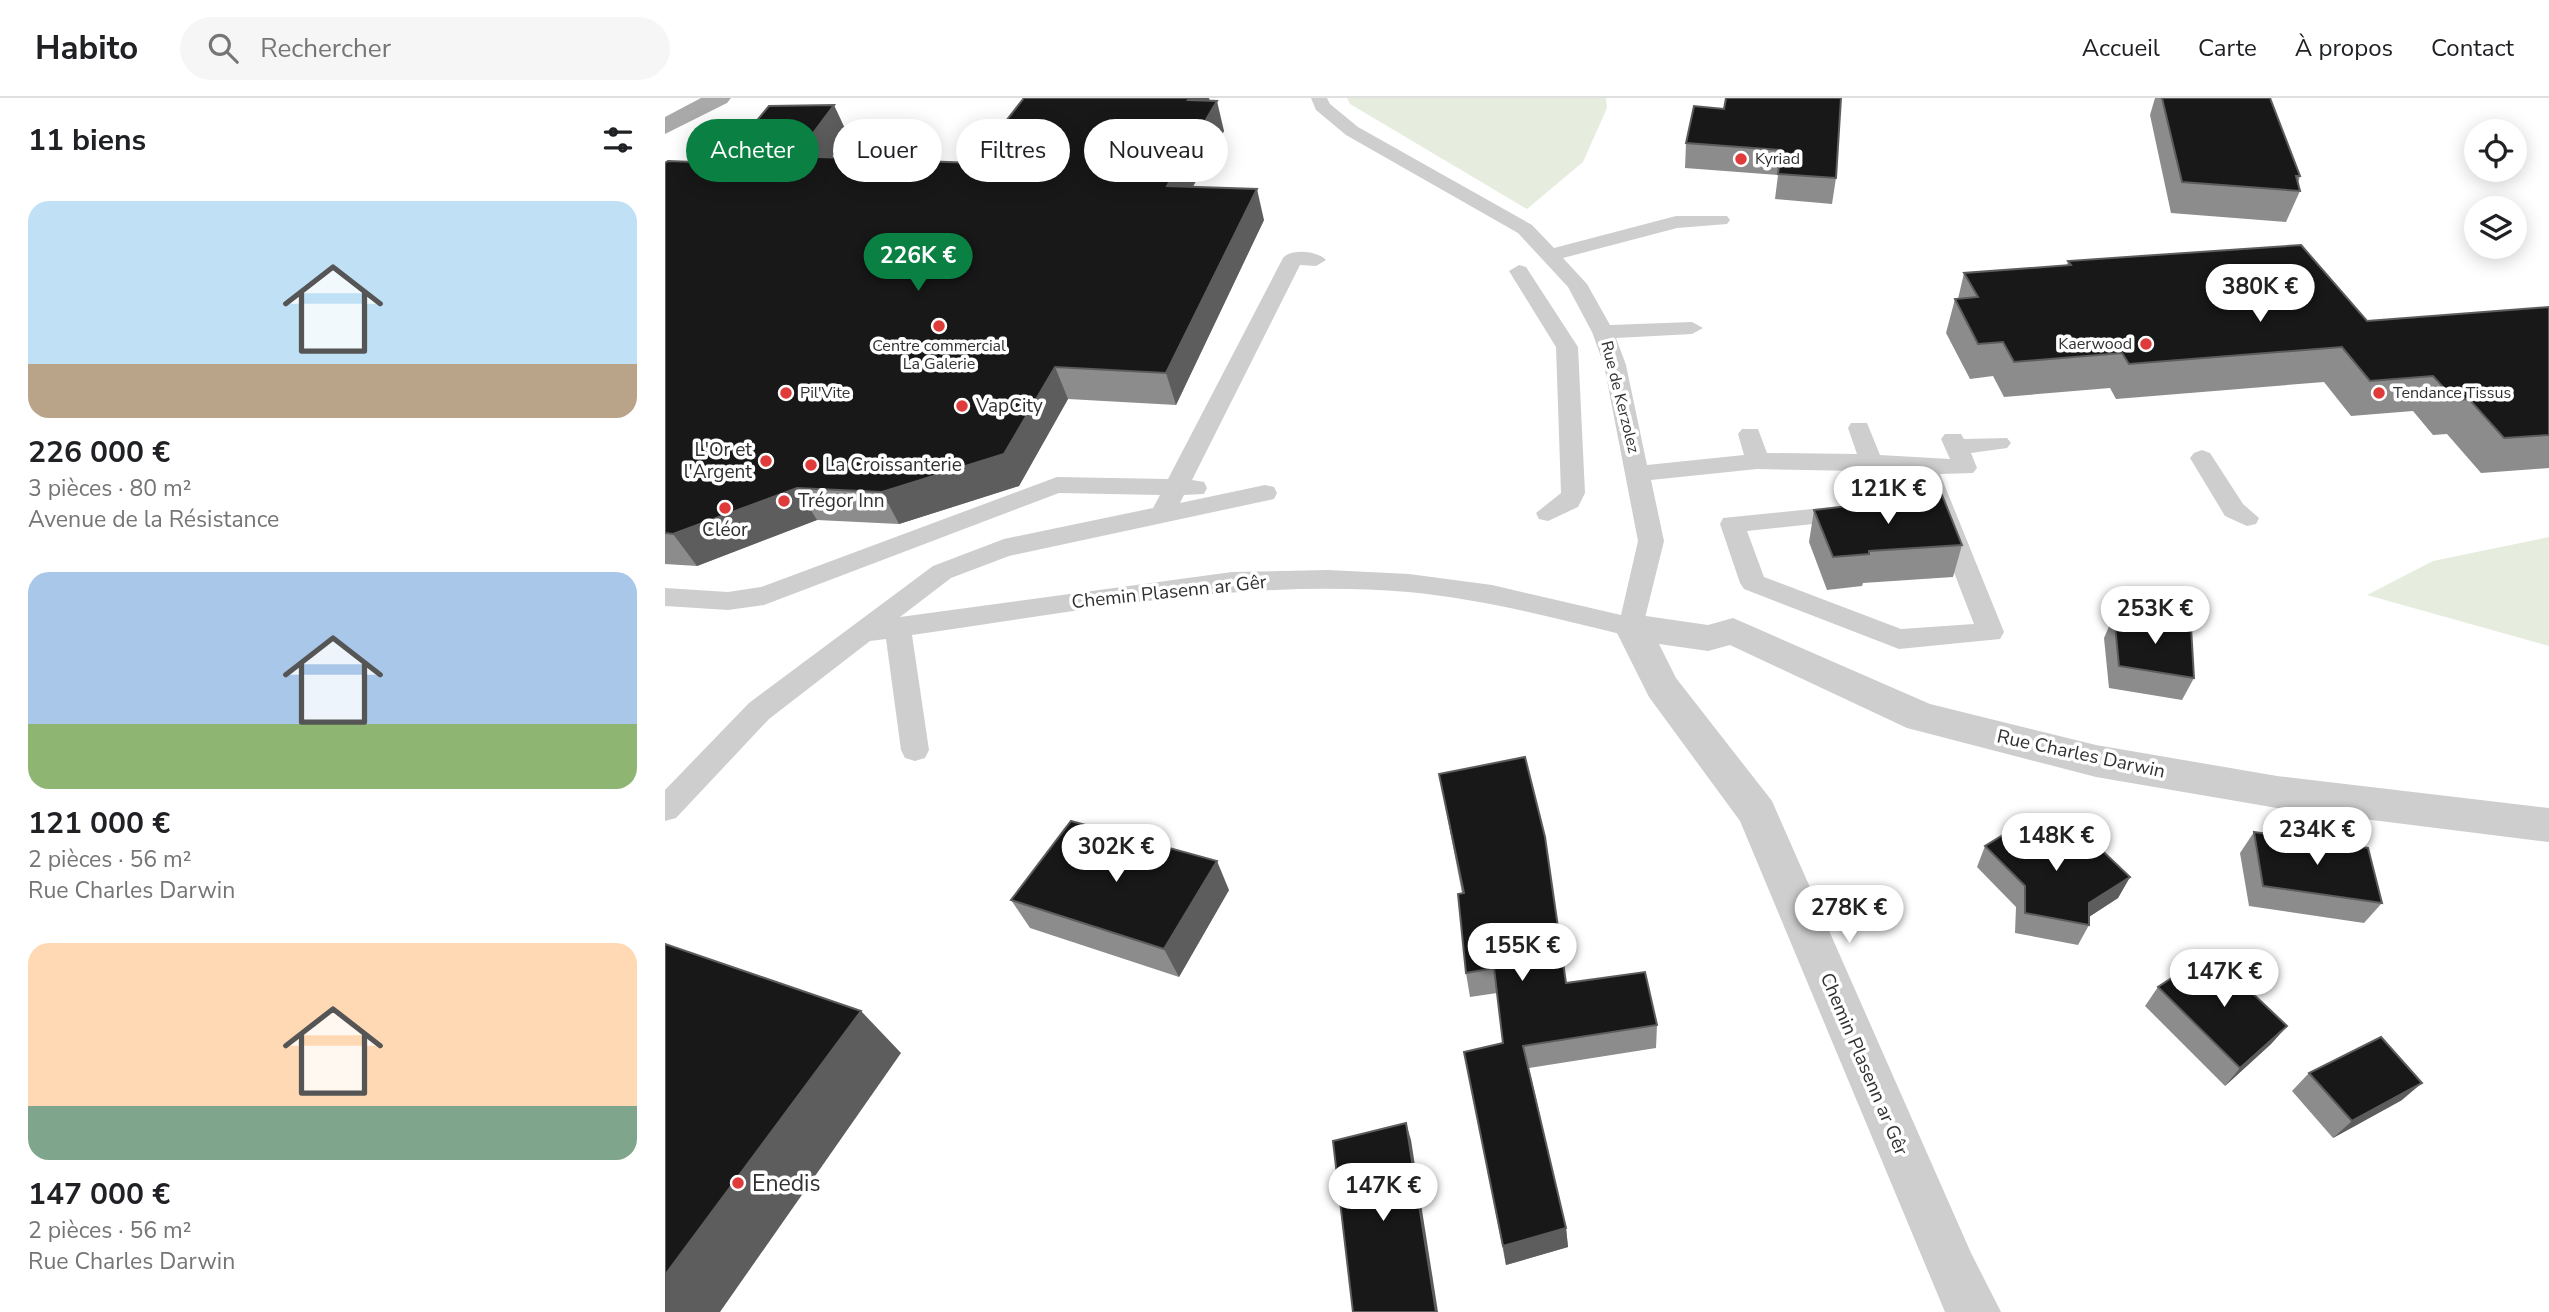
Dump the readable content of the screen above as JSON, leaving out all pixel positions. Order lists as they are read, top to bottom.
{
  "streets": {
    "street": ["Chemin Plasenn ar Gêr", "Rue Charles Darwin"],
    "lane": ["Rue de Kerzolez"]
  },
  "crossings": [
    ["Rue de Kerzolez", "Chemin Plasenn ar Gêr"],
    ["Rue de Kerzolez", "Rue Charles Darwin"],
    ["Chemin Plasenn ar Gêr", "Rue Charles Darwin"]
  ],
  "places": [
    "Kyriad",
    "Centre commercial La Galerie",
    "Kaerwood",
    "Pil'Vite",
    "Tendance Tissus",
    "VapCity",
    "L'Or et l'Argent",
    "La Croissanterie",
    "Trégor Inn",
    "Cléor",
    "Enedis"
  ],
  "page": {
    "header": "Habito",
    "search": "Rechercher",
    "nav": [
      "Accueil",
      "Carte",
      "À propos",
      "Contact"
    ],
    "heading": "11 biens",
    "chip": [
      "Acheter",
      "Louer",
      "Filtres",
      "Nouveau"
    ],
    "list": [
      {
        "name": "226 000 €",
        "note": "3 pièces · 80 m² · Avenue de la Résistance"
      },
      {
        "name": "121 000 €",
        "note": "2 pièces · 56 m² · Rue Charles Darwin"
      },
      {
        "name": "147 000 €",
        "note": "2 pièces · 56 m² · Rue Charles Darwin"
      }
    ],
    "price": [
      "226K €",
      "380K €",
      "121K €",
      "253K €",
      "234K €",
      "148K €",
      "302K €",
      "278K €",
      "155K €",
      "147K €",
      "147K €"
    ]
  }
}
